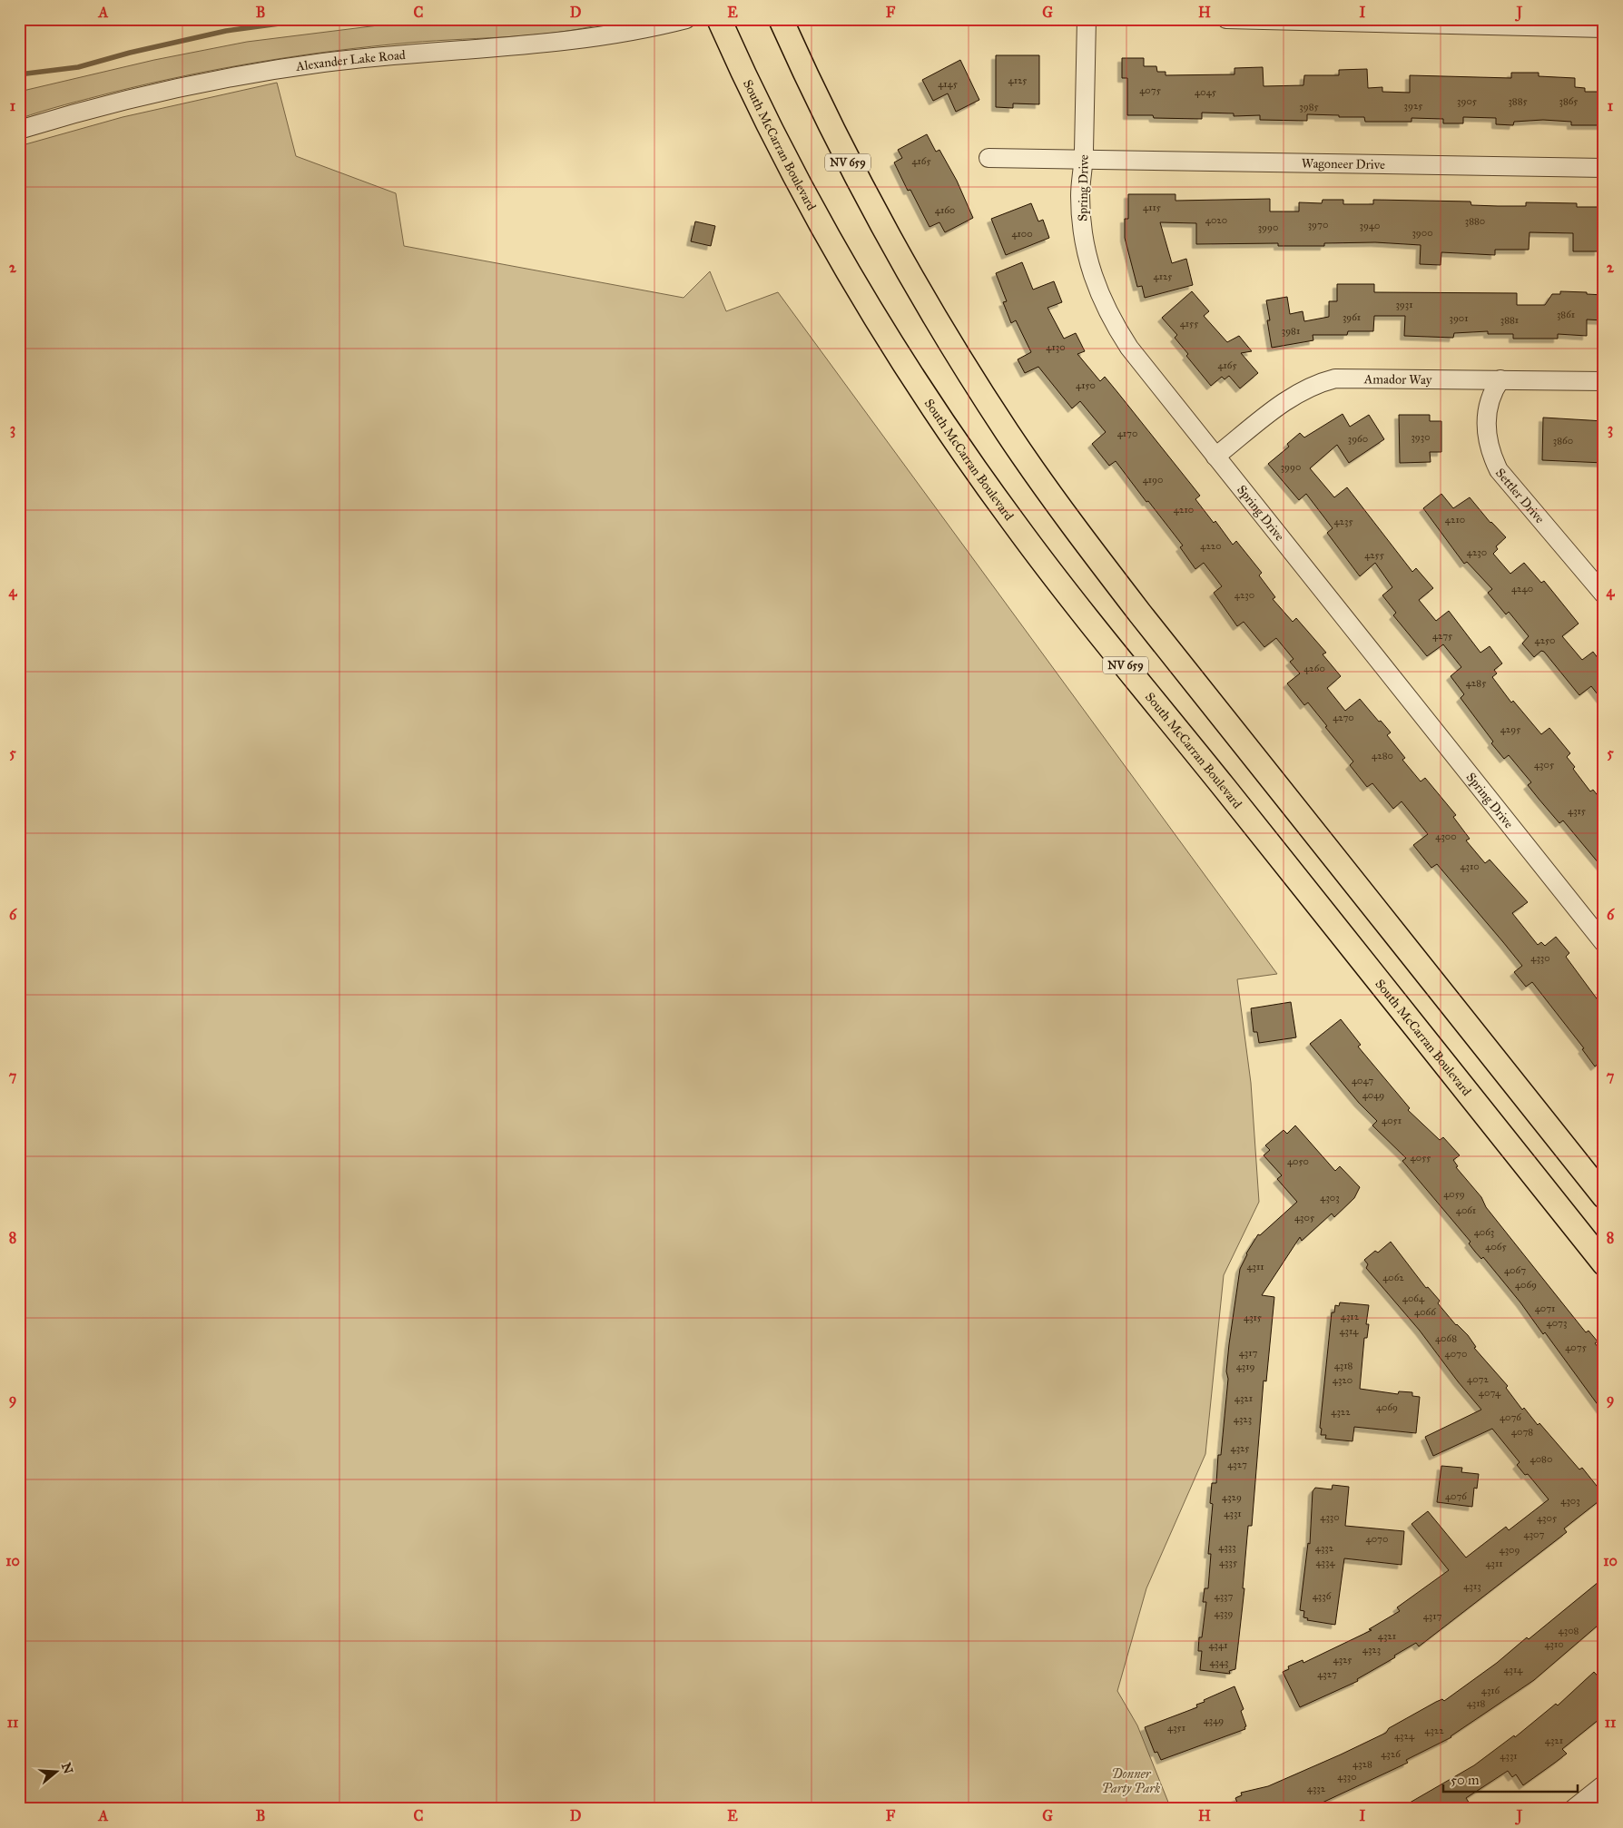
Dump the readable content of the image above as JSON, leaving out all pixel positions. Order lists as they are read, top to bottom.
{
  "streets": {
    "main road": ["South McCarran Boulevard", "NV 659"],
    "street": [
      "Alexander Lake Road",
      "Wagoneer Drive",
      "Spring Drive",
      "Amador Way",
      "Settler Drive"
    ]
  },
  "crossings": [
    ["Wagoneer Drive", "Spring Drive"],
    ["Spring Drive", "Amador Way"],
    ["Amador Way", "Settler Drive"]
  ],
  "parks": ["Donner Party Park"],
  "house_numbers": [
    "4125",
    "4145",
    "4075",
    "4045",
    "3905",
    "3885",
    "3865",
    "3925",
    "3985",
    "4165",
    "4115",
    "4160",
    "4020",
    "3880",
    "3970",
    "3940",
    "3990",
    "3900",
    "4100",
    "4125",
    "3931",
    "3861",
    "3961",
    "3901",
    "3881",
    "4155",
    "3981",
    "4130",
    "4165",
    "4150",
    "4170",
    "3930",
    "3960",
    "3860",
    "3990",
    "4190",
    "4210",
    "4210",
    "4235",
    "4220",
    "4230",
    "4255",
    "4240",
    "4230",
    "4275",
    "4250",
    "4260",
    "4285",
    "4270",
    "4295",
    "4280",
    "4305",
    "4315",
    "4300",
    "4310",
    "4330",
    "4047",
    "4049",
    "4051",
    "4055",
    "4050",
    "4059",
    "4303",
    "4061",
    "4305",
    "4063",
    "4065",
    "4311",
    "4067",
    "4062",
    "4069",
    "4064",
    "4071",
    "4066",
    "4312",
    "4315",
    "4073",
    "4314",
    "4068",
    "4075",
    "4317",
    "4070",
    "4318",
    "4319",
    "4072",
    "4320",
    "4074",
    "4321",
    "4069",
    "4322",
    "4076",
    "4323",
    "4078",
    "4325",
    "4080",
    "4327",
    "4076",
    "4329",
    "4303",
    "4331",
    "4330",
    "4305",
    "4307",
    "4070",
    "4333",
    "4332",
    "4309",
    "4335",
    "4334",
    "4311",
    "4313",
    "4337",
    "4336",
    "4339",
    "4317",
    "4308",
    "4321",
    "4310",
    "4341",
    "4323",
    "4325",
    "4343",
    "4314",
    "4327",
    "4316",
    "4318",
    "4349",
    "4351",
    "4322",
    "4324",
    "4321",
    "4326",
    "4331",
    "4328",
    "4330",
    "4332"
  ],
  "scale_bar": "50 m",
  "north": "right",
  "grid": {
    "columns": [
      "A",
      "B",
      "C",
      "D",
      "E",
      "F",
      "G",
      "H",
      "I",
      "J"
    ],
    "rows": [
      "1",
      "2",
      "3",
      "4",
      "5",
      "6",
      "7",
      "8",
      "9",
      "10",
      "11"
    ]
  }
}
